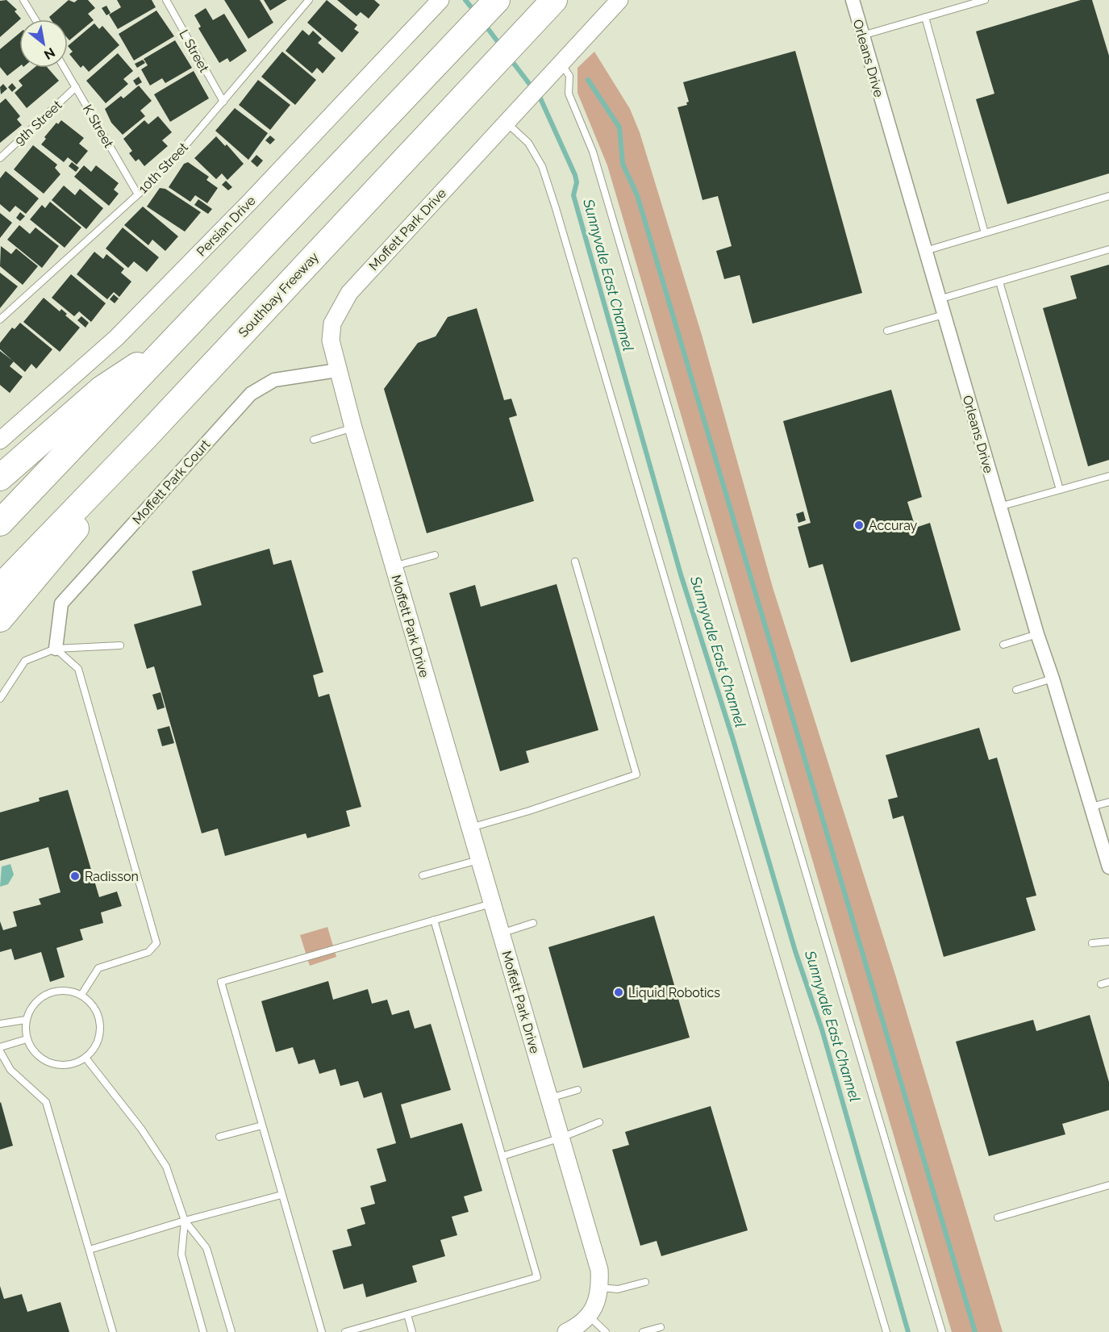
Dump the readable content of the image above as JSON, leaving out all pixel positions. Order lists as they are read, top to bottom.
{
  "streets": {
    "highway": ["Southbay Freeway"],
    "street": [
      "Orleans Drive",
      "Persian Drive",
      "Moffett Park Drive",
      "Moffett Park Court"
    ],
    "lane": [
      "L Street",
      "9th Street",
      "K Street",
      "10th Street"
    ]
  },
  "crossings": [
    ["L Street", "10th Street"],
    ["9th Street", "K Street"],
    ["K Street", "10th Street"],
    ["Moffett Park Drive", "Moffett Park Court"]
  ],
  "water": ["Sunnyvale East Channel"],
  "places": ["Accuray", "Radisson", "Liquid Robotics"],
  "north": "bottom right"
}
